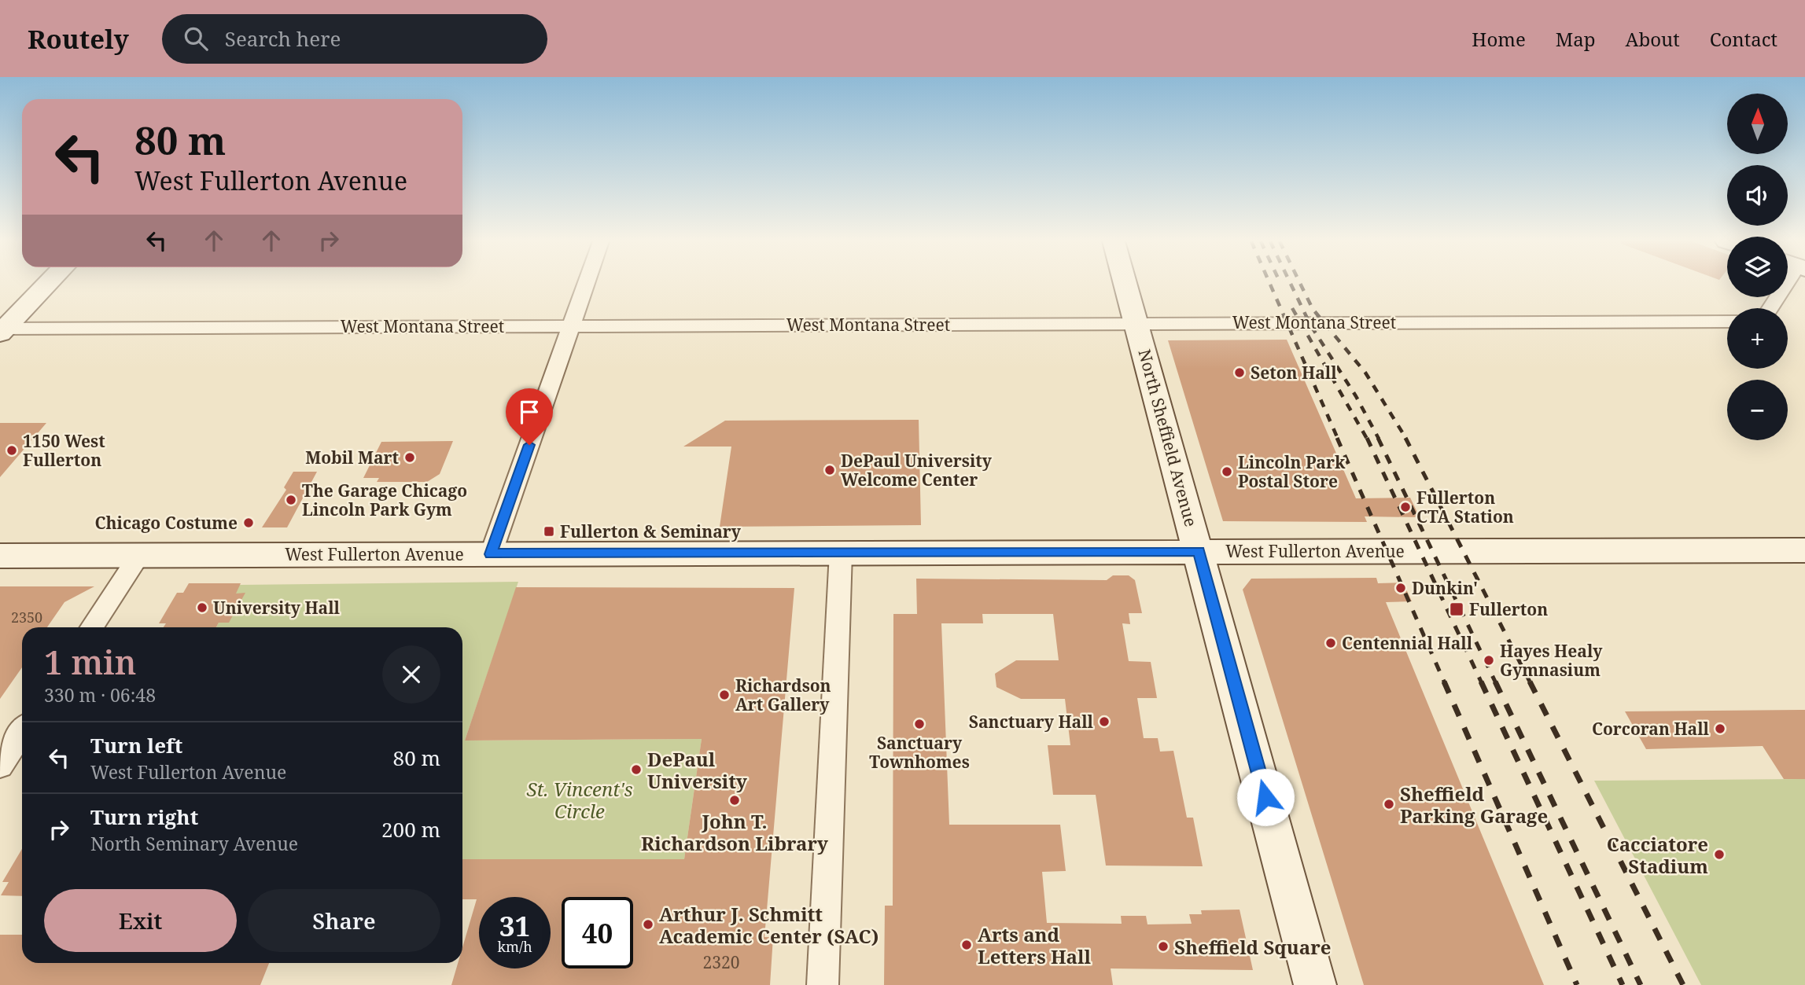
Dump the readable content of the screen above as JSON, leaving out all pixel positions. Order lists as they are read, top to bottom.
{
  "streets": {
    "main road": ["North Sheffield Avenue", "West Fullerton Avenue"],
    "street": ["West Montana Street"]
  },
  "crossings": [
    ["West Montana Street", "North Sheffield Avenue"],
    ["North Sheffield Avenue", "West Fullerton Avenue"]
  ],
  "parks": ["St. Vincent's Circle"],
  "places": {
    "other": [
      "Seton Hall",
      "1150 West Fullerton",
      "Mobil Mart",
      "DePaul University Welcome Center",
      "Lincoln Park Postal Store",
      "The Garage Chicago Lincoln Park Gym",
      "Fullerton CTA Station",
      "Chicago Costume",
      "Dunkin'",
      "University Hall",
      "Centennial Hall",
      "Hayes Healy Gymnasium",
      "Richardson Art Gallery",
      "Sanctuary Hall",
      "Sanctuary Townhomes",
      "Corcoran Hall",
      "DePaul University",
      "John T. Richardson Library",
      "Sheffield Parking Garage",
      "Cacciatore Stadium",
      "Arthur J. Schmitt Academic Center (SAC)",
      "Arts and Letters Hall",
      "Sheffield Square"
    ],
    "transit": ["Fullerton & Seminary", "Fullerton"]
  },
  "house_numbers": ["2350", "2320"],
  "north": "top",
  "page": {
    "header": "Routely",
    "search": "Search here",
    "nav": [
      "Home",
      "Map",
      "About",
      "Contact"
    ],
    "map_buttons": ["+", "−"],
    "turn": ["80 m", "West Fullerton Avenue"],
    "heading": ["1 min", "330 m · 06:48"],
    "list": [
      {
        "name": "Turn left",
        "note": "West Fullerton Avenue",
        "value": "80 m"
      },
      {
        "name": "Turn right",
        "note": "North Seminary Avenue",
        "value": "200 m"
      }
    ],
    "buttons": ["Exit", "Share"],
    "speed": "31 km/h",
    "limit": "40"
  }
}
